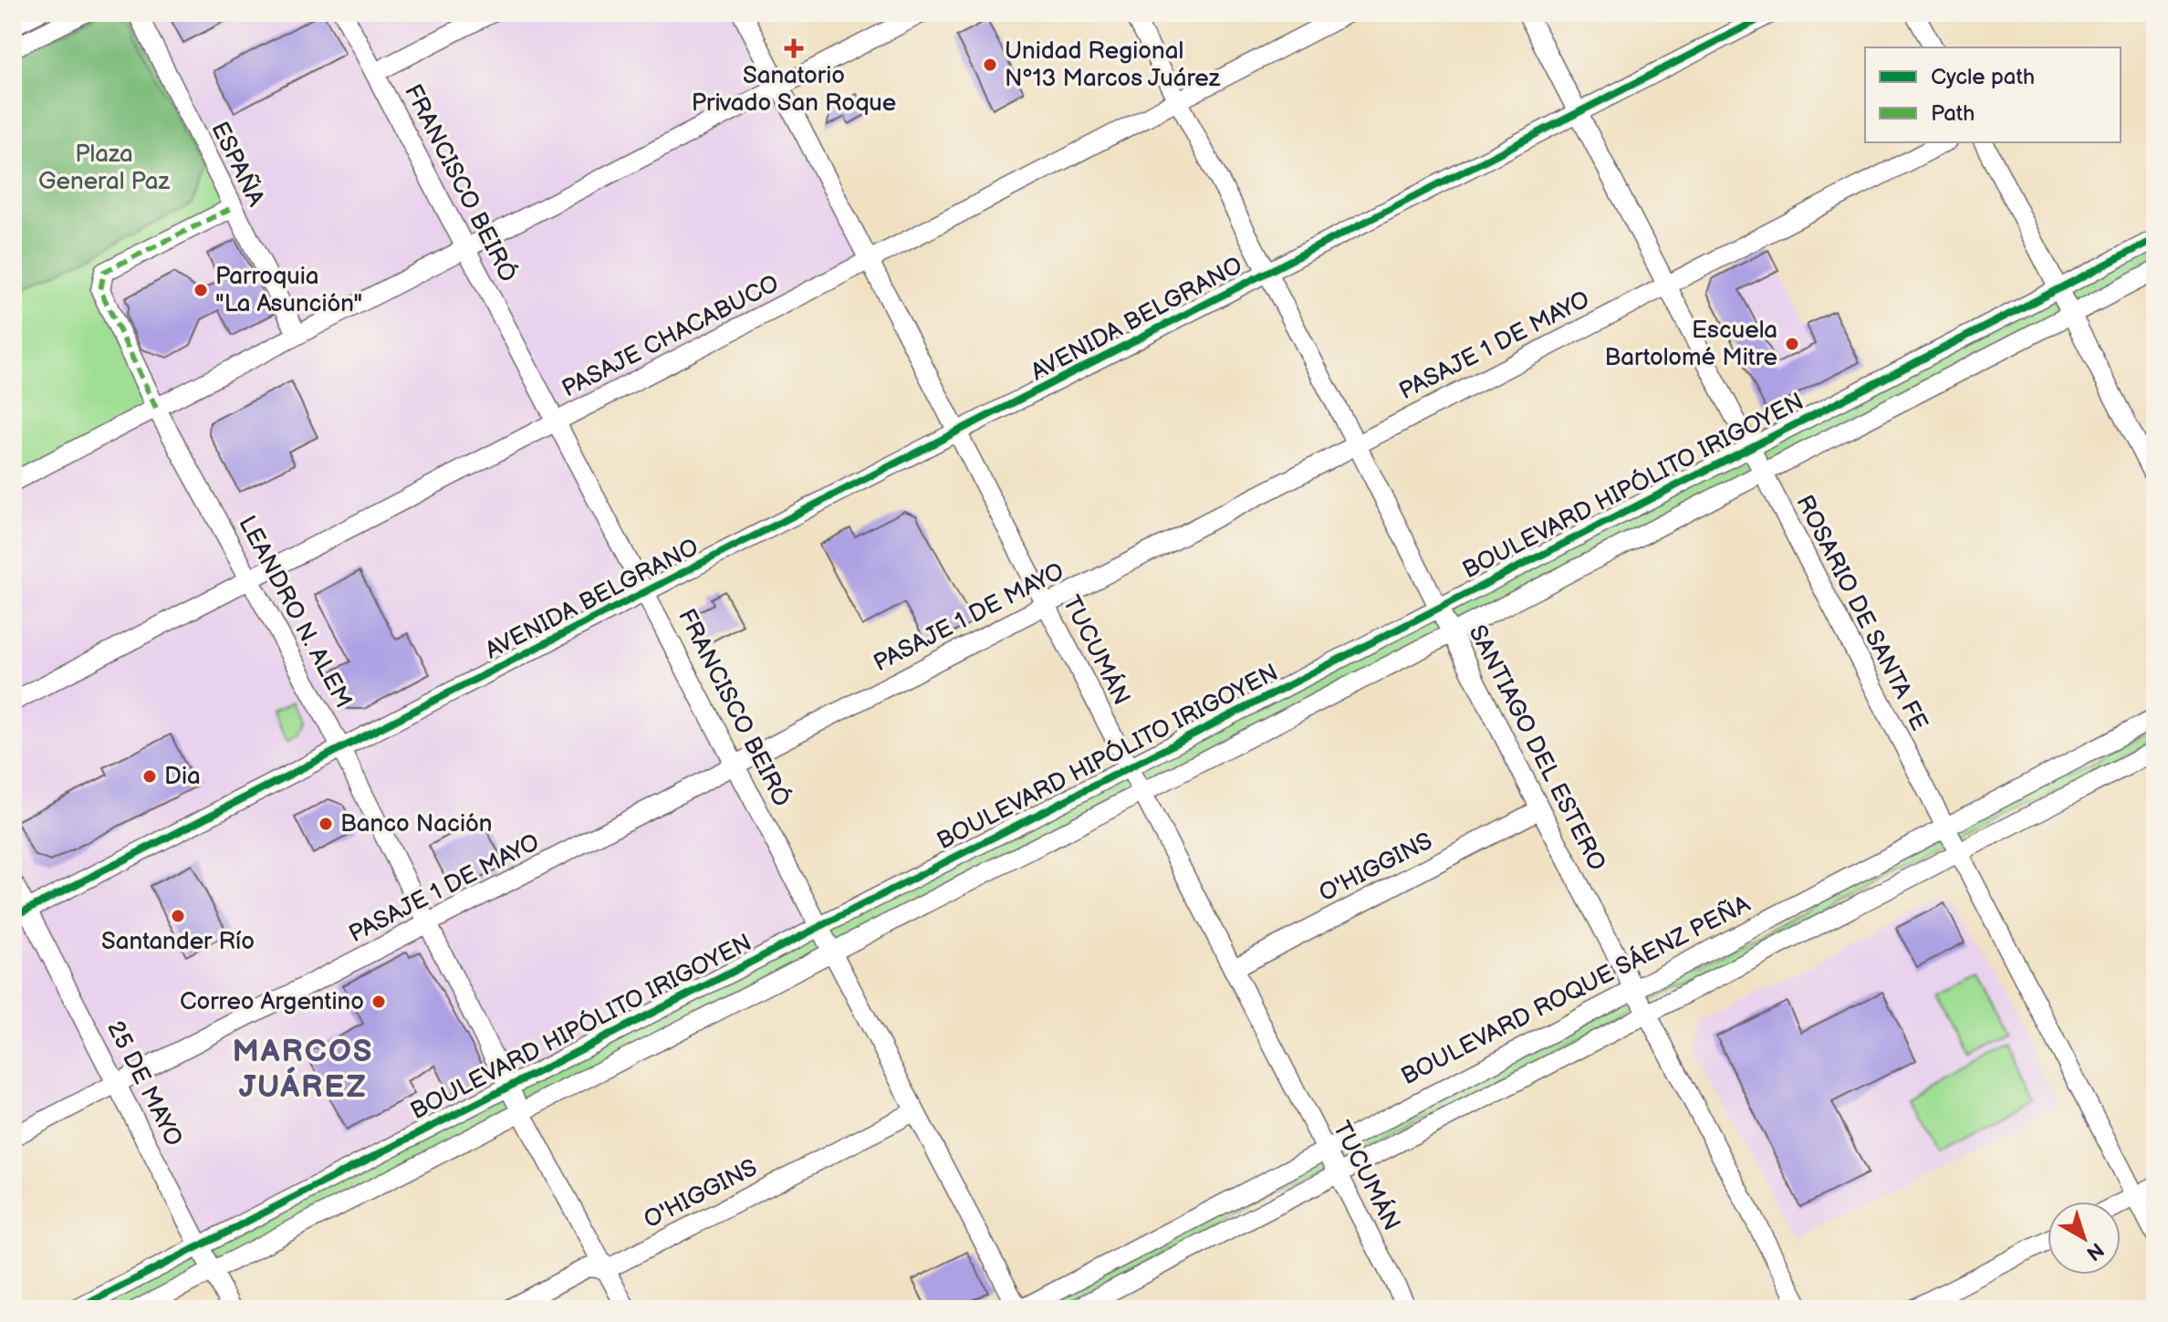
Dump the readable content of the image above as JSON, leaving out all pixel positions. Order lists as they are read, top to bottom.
{
  "streets": {
    "street": [
      "ESPAÑA",
      "FRANCISCO BEIRÓ",
      "AVENIDA BELGRANO",
      "PASAJE CHACABUCO",
      "PASAJE 1 DE MAYO",
      "BOULEVARD HIPÓLITO IRIGOYEN",
      "LEANDRO N. ALEM",
      "ROSARIO DE SANTA FE",
      "TUCUMÁN",
      "SANTIAGO DEL ESTERO",
      "O'HIGGINS",
      "BOULEVARD ROQUE SÁENZ PEÑA",
      "25 DE MAYO"
    ]
  },
  "crossings": [
    ["ESPAÑA", "LEANDRO N. ALEM"],
    ["FRANCISCO BEIRÓ", "AVENIDA BELGRANO"],
    ["FRANCISCO BEIRÓ", "PASAJE CHACABUCO"],
    ["FRANCISCO BEIRÓ", "PASAJE 1 DE MAYO"],
    ["FRANCISCO BEIRÓ", "BOULEVARD HIPÓLITO IRIGOYEN"],
    ["FRANCISCO BEIRÓ", "O'HIGGINS"],
    ["FRANCISCO BEIRÓ", "BOULEVARD ROQUE SÁENZ PEÑA"],
    ["AVENIDA BELGRANO", "LEANDRO N. ALEM"],
    ["AVENIDA BELGRANO", "ROSARIO DE SANTA FE"],
    ["AVENIDA BELGRANO", "TUCUMÁN"],
    ["AVENIDA BELGRANO", "SANTIAGO DEL ESTERO"],
    ["AVENIDA BELGRANO", "25 DE MAYO"],
    ["PASAJE CHACABUCO", "LEANDRO N. ALEM"],
    ["PASAJE CHACABUCO", "TUCUMÁN"],
    ["PASAJE CHACABUCO", "SANTIAGO DEL ESTERO"],
    ["PASAJE 1 DE MAYO", "LEANDRO N. ALEM"],
    ["PASAJE 1 DE MAYO", "ROSARIO DE SANTA FE"],
    ["PASAJE 1 DE MAYO", "TUCUMÁN"],
    ["PASAJE 1 DE MAYO", "SANTIAGO DEL ESTERO"],
    ["PASAJE 1 DE MAYO", "25 DE MAYO"],
    ["BOULEVARD HIPÓLITO IRIGOYEN", "LEANDRO N. ALEM"],
    ["BOULEVARD HIPÓLITO IRIGOYEN", "ROSARIO DE SANTA FE"],
    ["BOULEVARD HIPÓLITO IRIGOYEN", "TUCUMÁN"],
    ["BOULEVARD HIPÓLITO IRIGOYEN", "SANTIAGO DEL ESTERO"],
    ["BOULEVARD HIPÓLITO IRIGOYEN", "25 DE MAYO"],
    ["LEANDRO N. ALEM", "O'HIGGINS"],
    ["ROSARIO DE SANTA FE", "BOULEVARD ROQUE SÁENZ PEÑA"],
    ["TUCUMÁN", "O'HIGGINS"],
    ["TUCUMÁN", "BOULEVARD ROQUE SÁENZ PEÑA"],
    ["SANTIAGO DEL ESTERO", "O'HIGGINS"],
    ["SANTIAGO DEL ESTERO", "BOULEVARD ROQUE SÁENZ PEÑA"]
  ],
  "districts": ["MARCOS JUÁREZ"],
  "parks": ["Plaza General Paz"],
  "places": {
    "health": ["Sanatorio Privado San Roque"],
    "other": [
      "Unidad Regional Nº13 Marcos Juárez",
      "Parroquia \"La Asunción\"",
      "Escuela Bartolomé Mitre",
      "Dia",
      "Banco Nación",
      "Santander Río",
      "Correo Argentino"
    ]
  },
  "legend": ["Cycle path", "Path"],
  "north": "bottom right"
}
